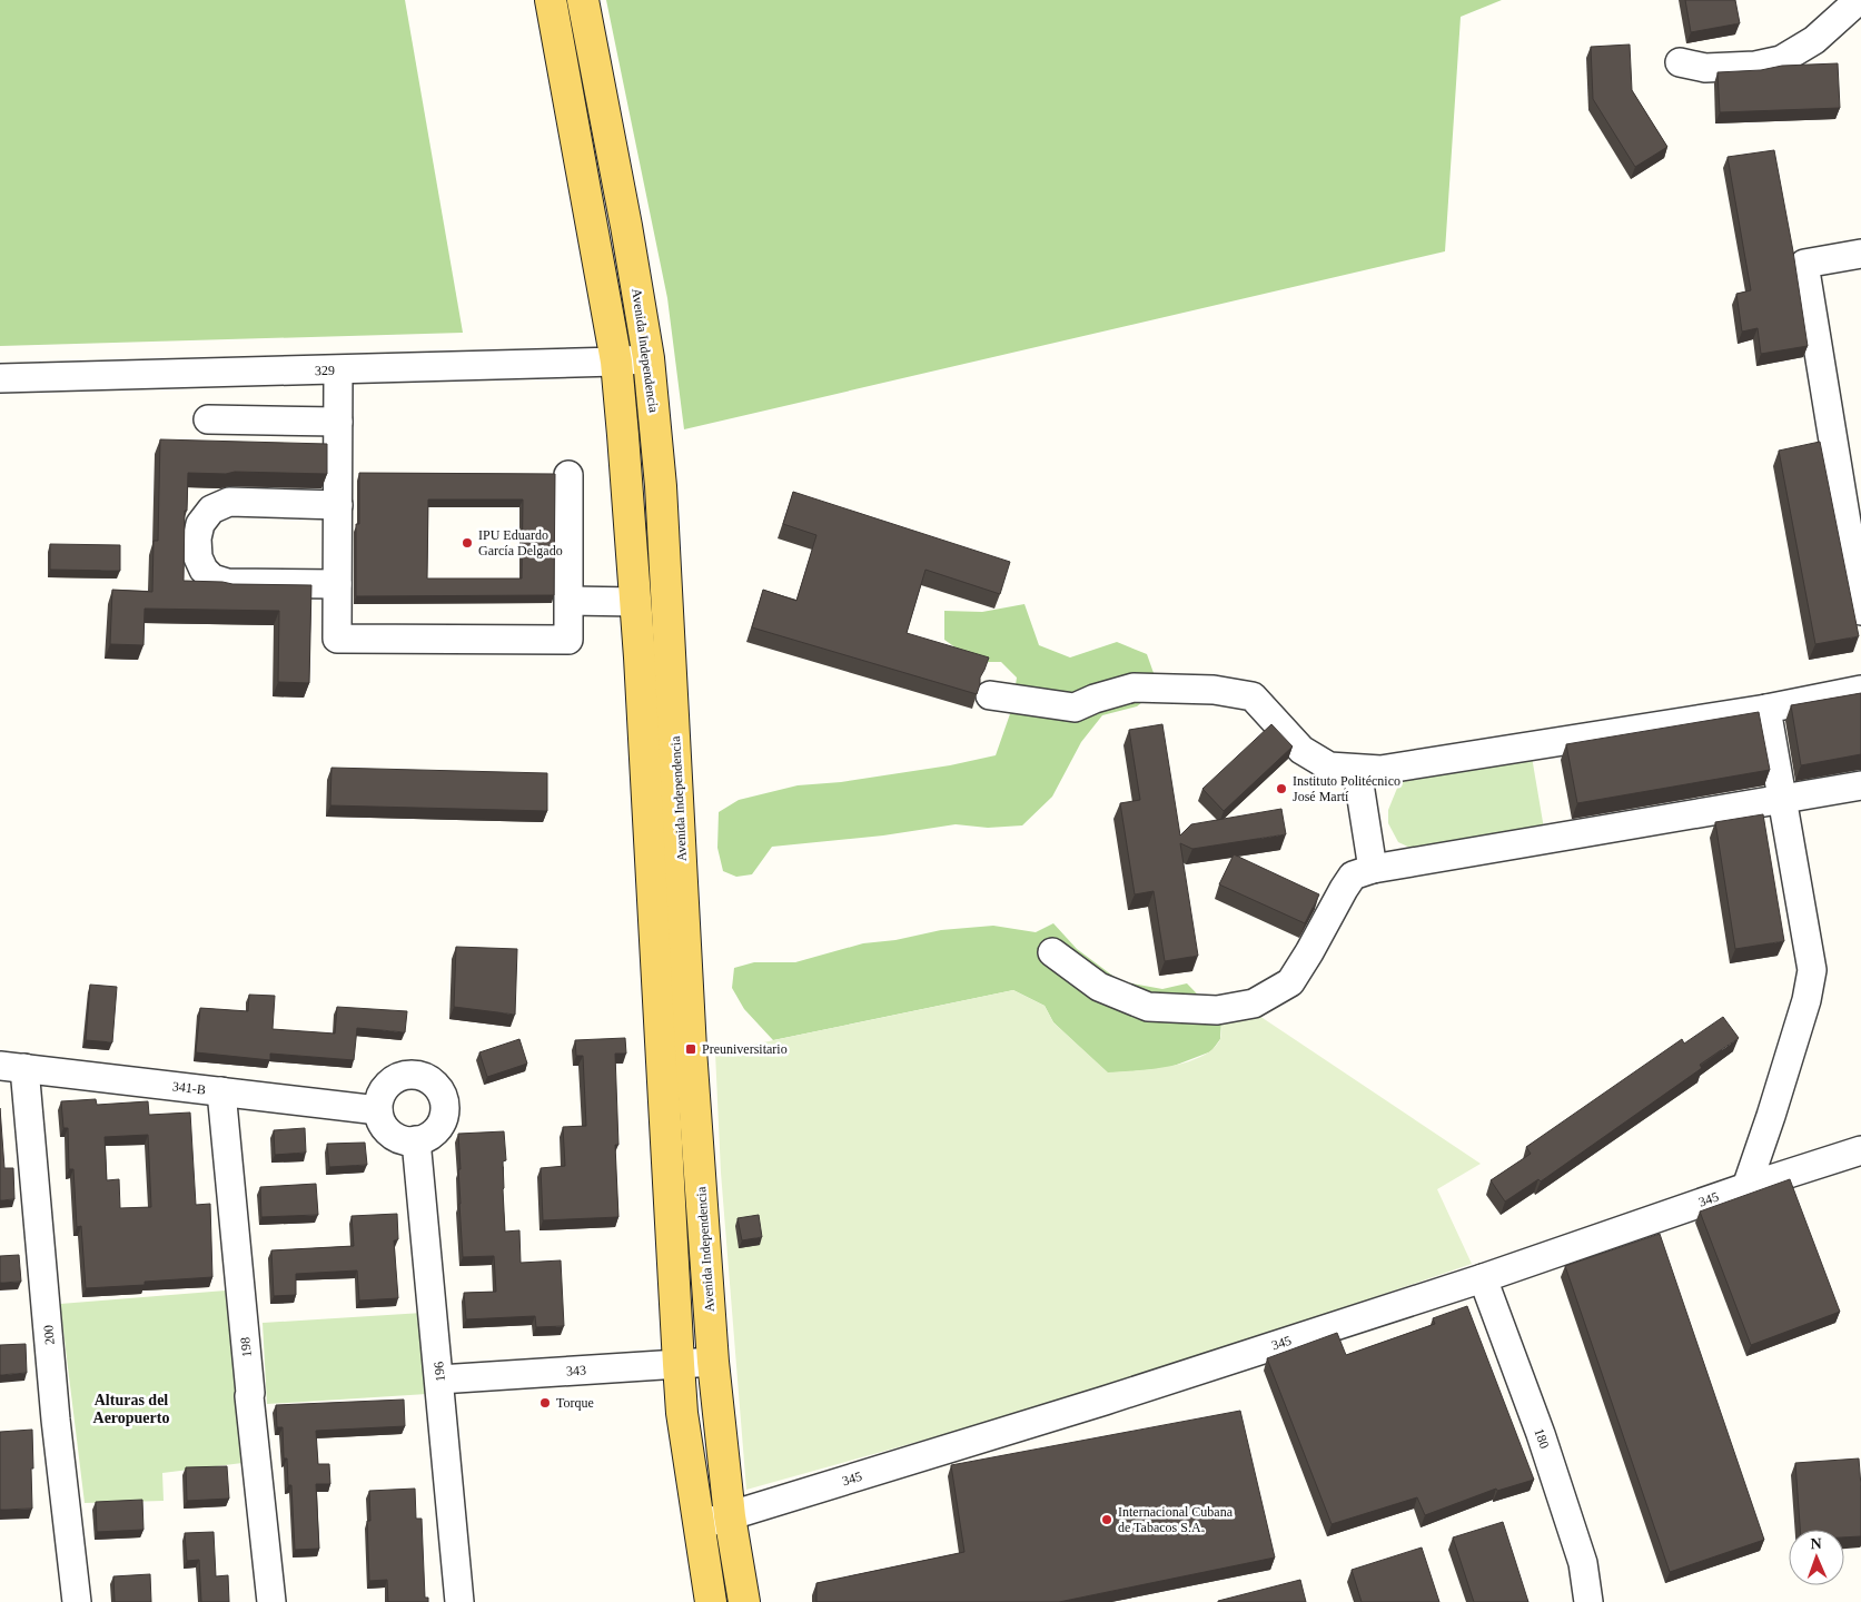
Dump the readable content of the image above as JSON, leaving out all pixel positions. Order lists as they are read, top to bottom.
{
  "streets": {
    "main road": ["Avenida Independencia"],
    "street": [
      "329",
      "341-B",
      "345",
      "200",
      "198",
      "343",
      "196",
      "180"
    ]
  },
  "crossings": [
    ["Avenida Independencia", "329"],
    ["Avenida Independencia", "345"],
    ["Avenida Independencia", "343"],
    ["341-B", "200"],
    ["341-B", "198"],
    ["341-B", "196"],
    ["345", "180"],
    ["343", "196"]
  ],
  "districts": ["Alturas del Aeropuerto"],
  "places": {
    "other": [
      "IPU Eduardo García Delgado",
      "Instituto Politécnico José Martí",
      "Torque",
      "Internacional Cubana de Tabacos S.A."
    ],
    "transit": ["Preuniversitario"]
  },
  "north": "top"
}
